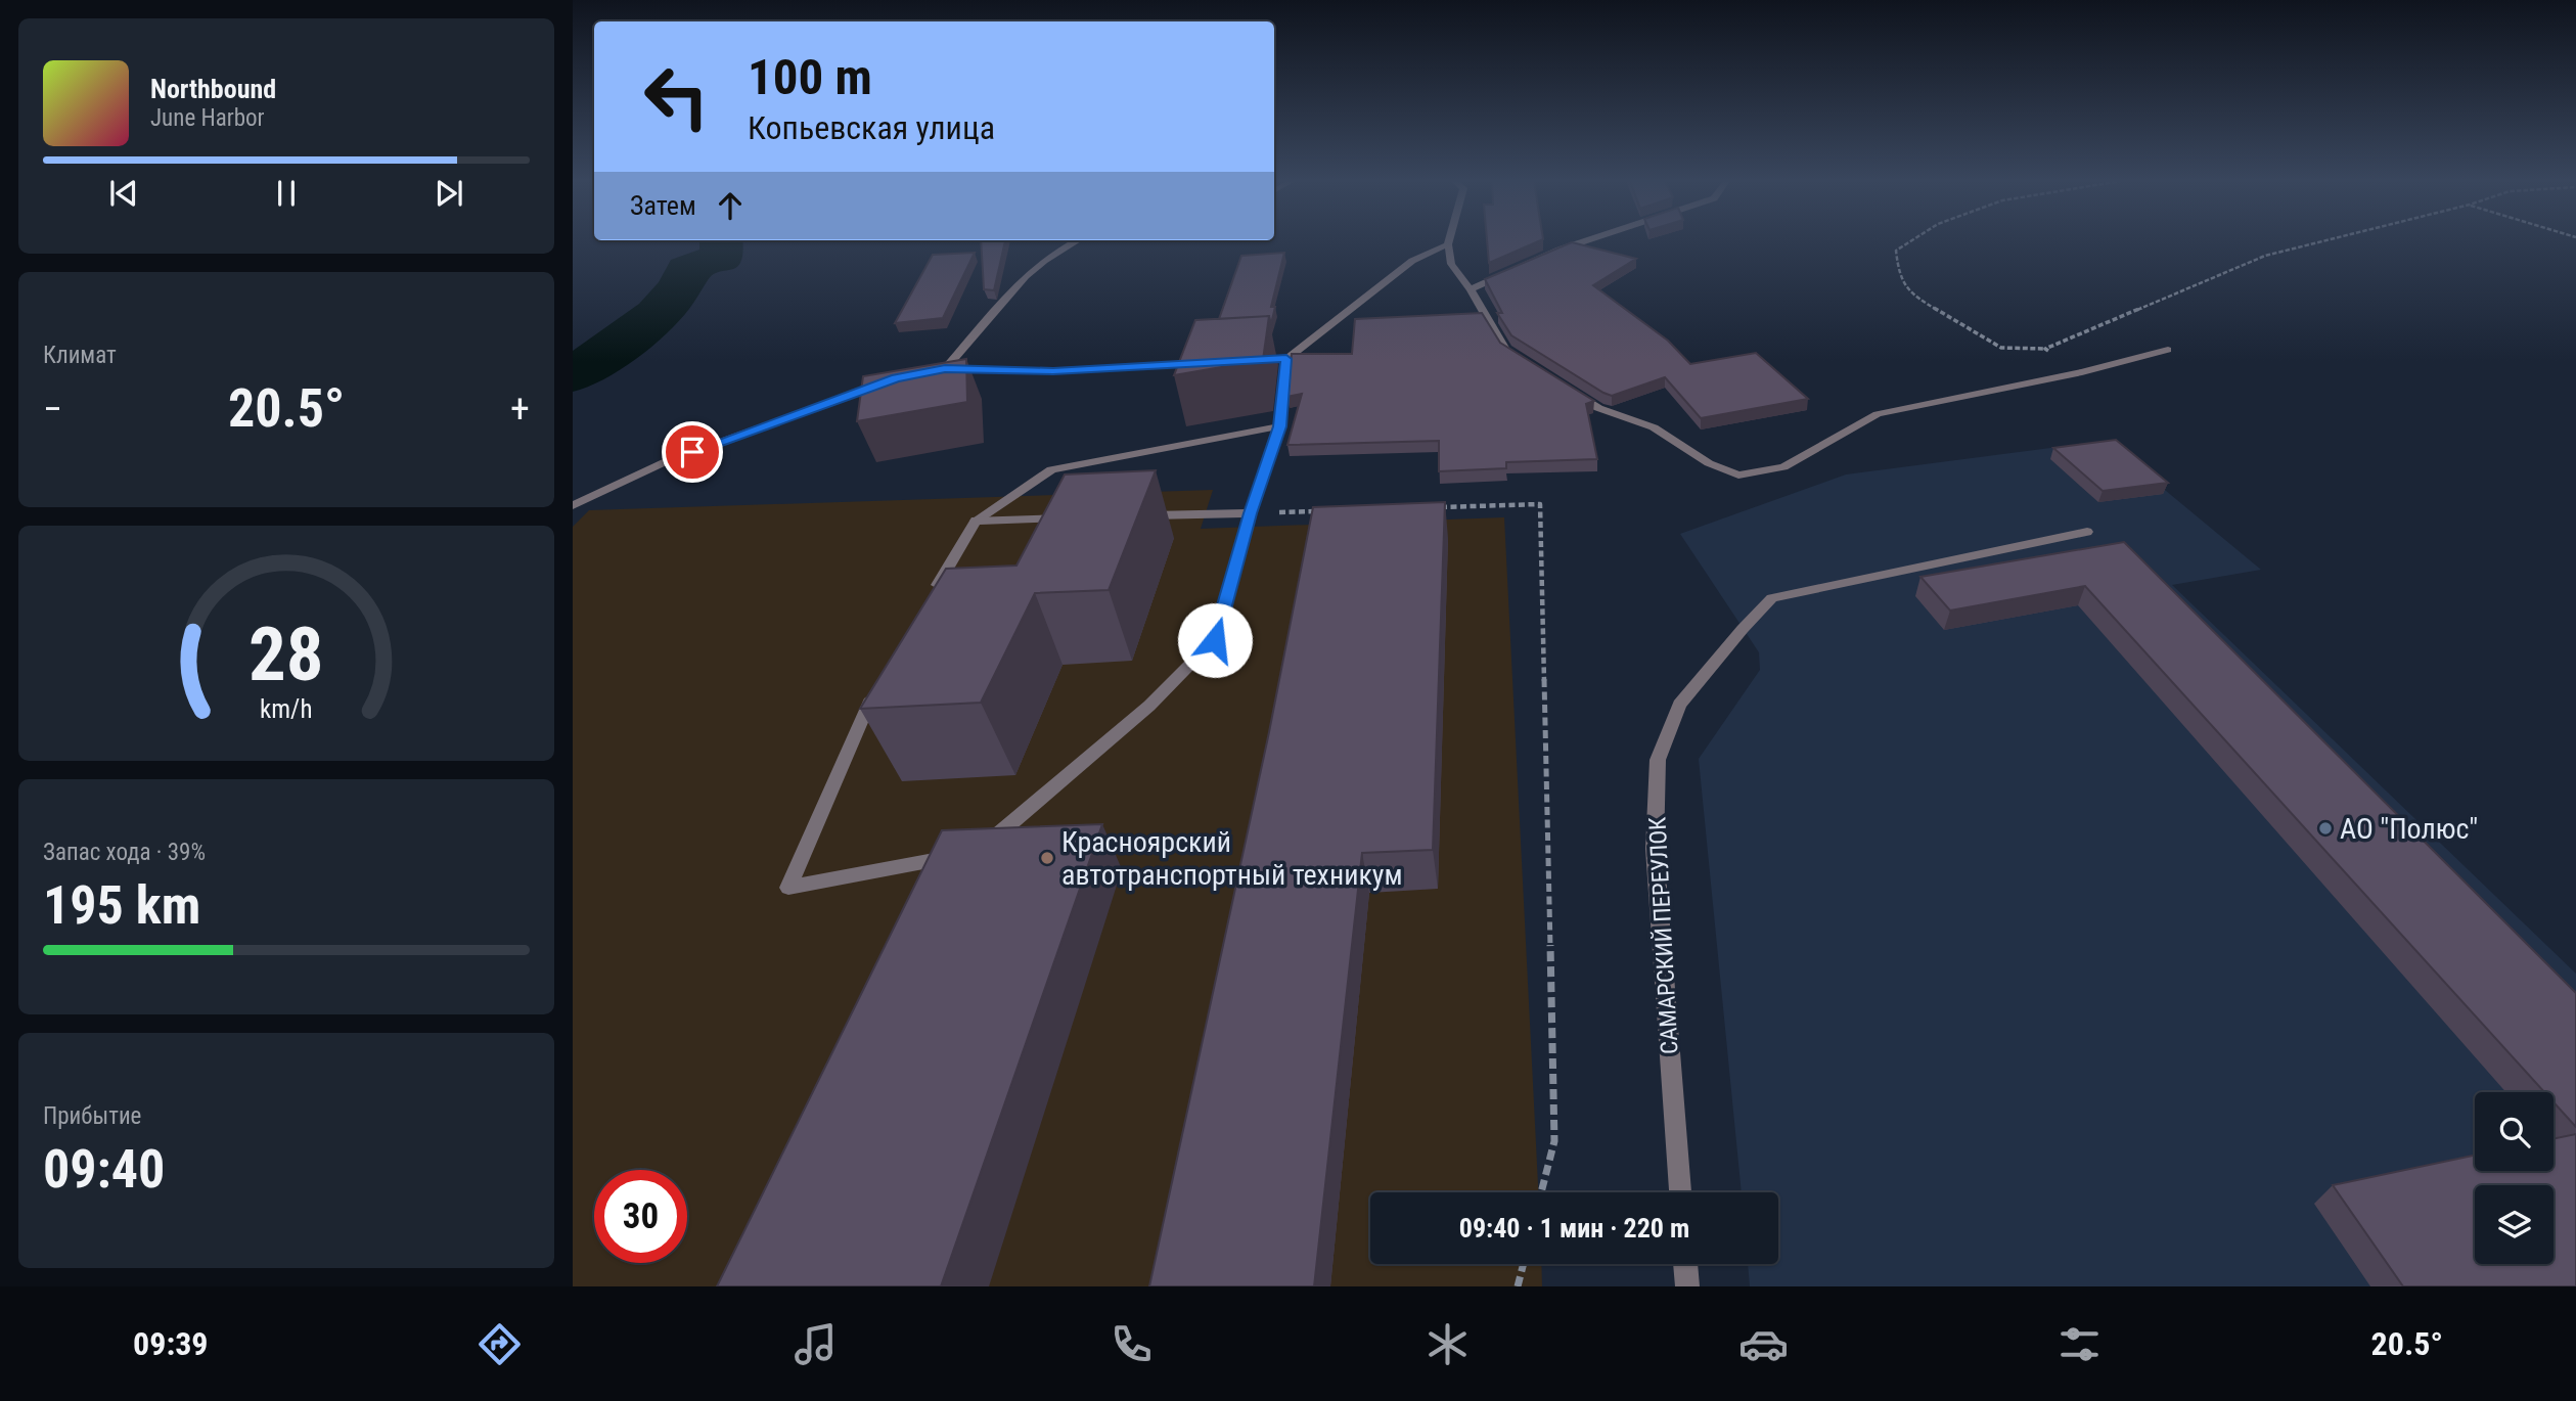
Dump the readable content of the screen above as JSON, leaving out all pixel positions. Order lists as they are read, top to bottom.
{
  "streets": {
    "street": ["САМАРСКИЙ ПЕРЕУЛОК"]
  },
  "places": ["АО \"Полюс\"", "Красноярский автотранспортный техникум"],
  "page": {
    "turn": ["100 m", "Копьевская улица"],
    "song": ["Northbound", "June Harbor"],
    "then": "Затем",
    "tile": [
      "Климат",
      ["Запас хода · 39%", "195 km"],
      ["Прибытие", "09:40"]
    ],
    "heat": ["−", "20.5°", "+"],
    "limit": "30",
    "trip": "09:40 · 1 мин · 220 m",
    "tabs": ["09:39", "20.5°"],
    "gauge": ["28", "km/h"]
  }
}
